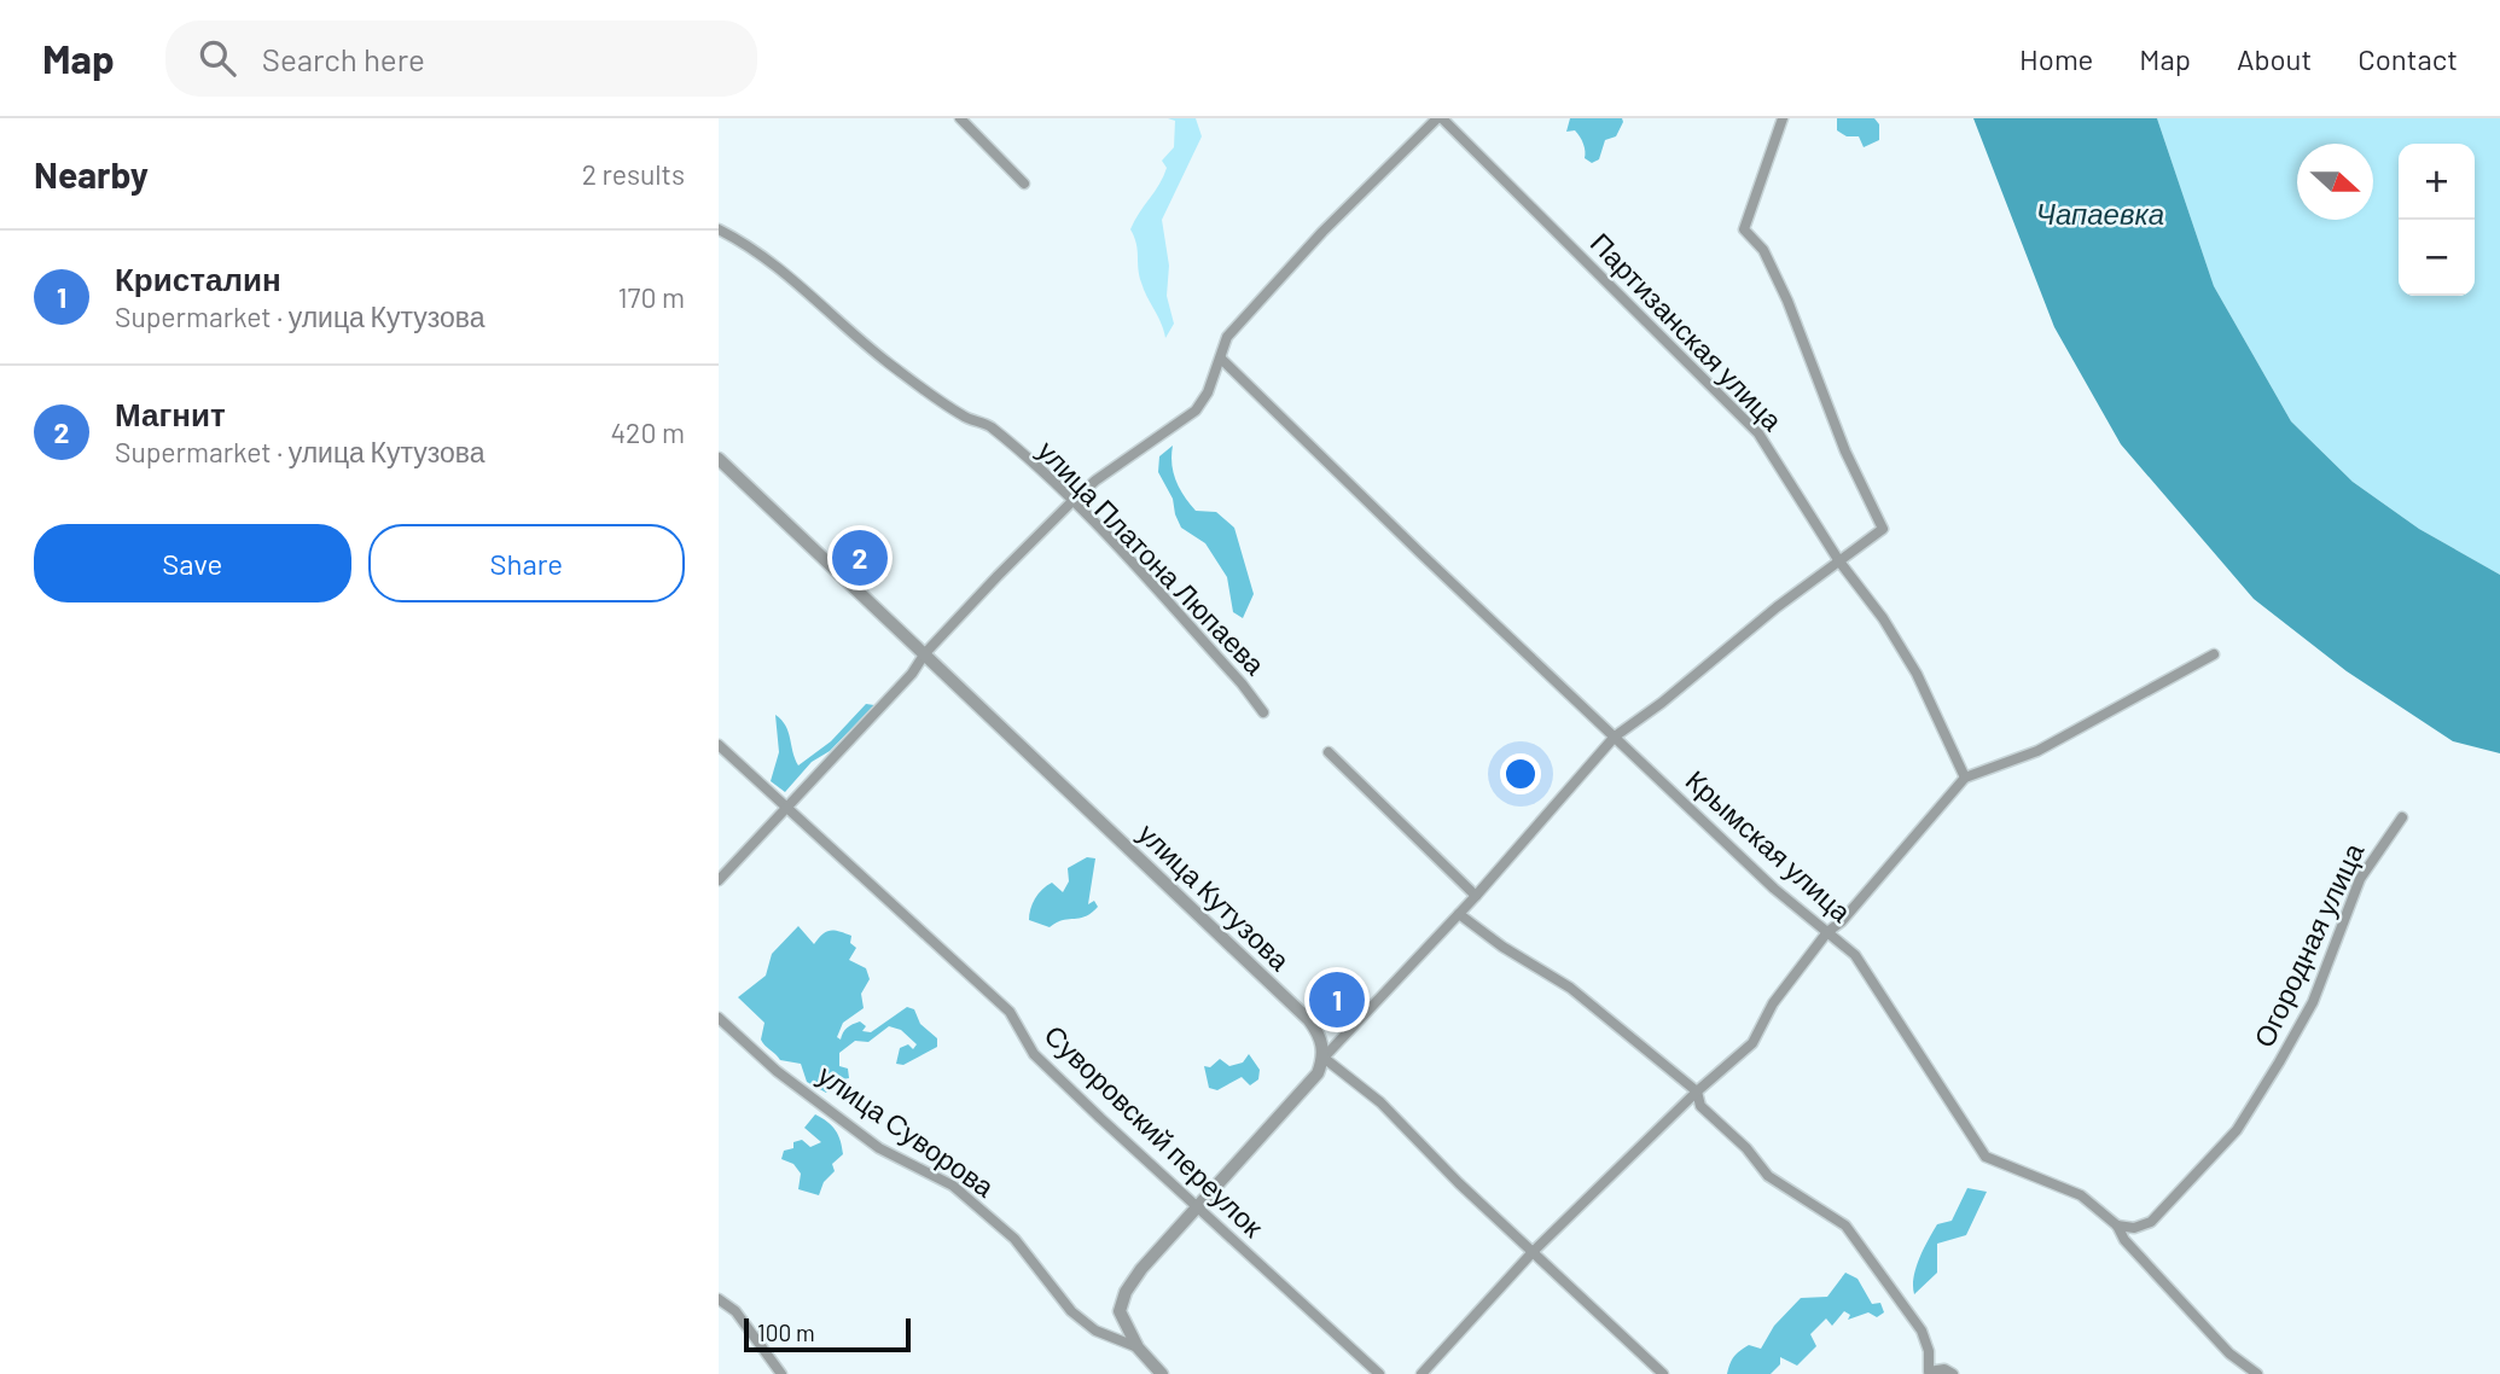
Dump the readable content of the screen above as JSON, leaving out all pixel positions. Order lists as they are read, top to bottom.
{
  "streets": {
    "street": [
      "Партизанская улица",
      "улица Платона Люпаева",
      "Крымская улица",
      "улица Кутузова",
      "Огородная улица",
      "улица Суворова",
      "Суворовский переулок"
    ]
  },
  "crossings": [
    ["Крымская улица", "Огородная улица"],
    ["улица Суворова", "Суворовский переулок"]
  ],
  "water": ["Чапаевка"],
  "scale_bar": "100 m",
  "north": "right",
  "page": {
    "header": "Map",
    "search": "Search here",
    "nav": [
      "Home",
      "Map",
      "About",
      "Contact"
    ],
    "heading": ["Nearby", "2 results"],
    "map_buttons": ["+", "−"],
    "list": [
      {
        "mark": "1",
        "name": "Кристалин",
        "note": "Supermarket · улица Кутузова",
        "value": "170 m"
      },
      {
        "mark": "2",
        "name": "Магнит",
        "note": "Supermarket · улица Кутузова",
        "value": "420 m"
      }
    ],
    "buttons": ["Save", "Share"],
    "pins": ["2", "1"],
    "scale": "100 m"
  }
}
